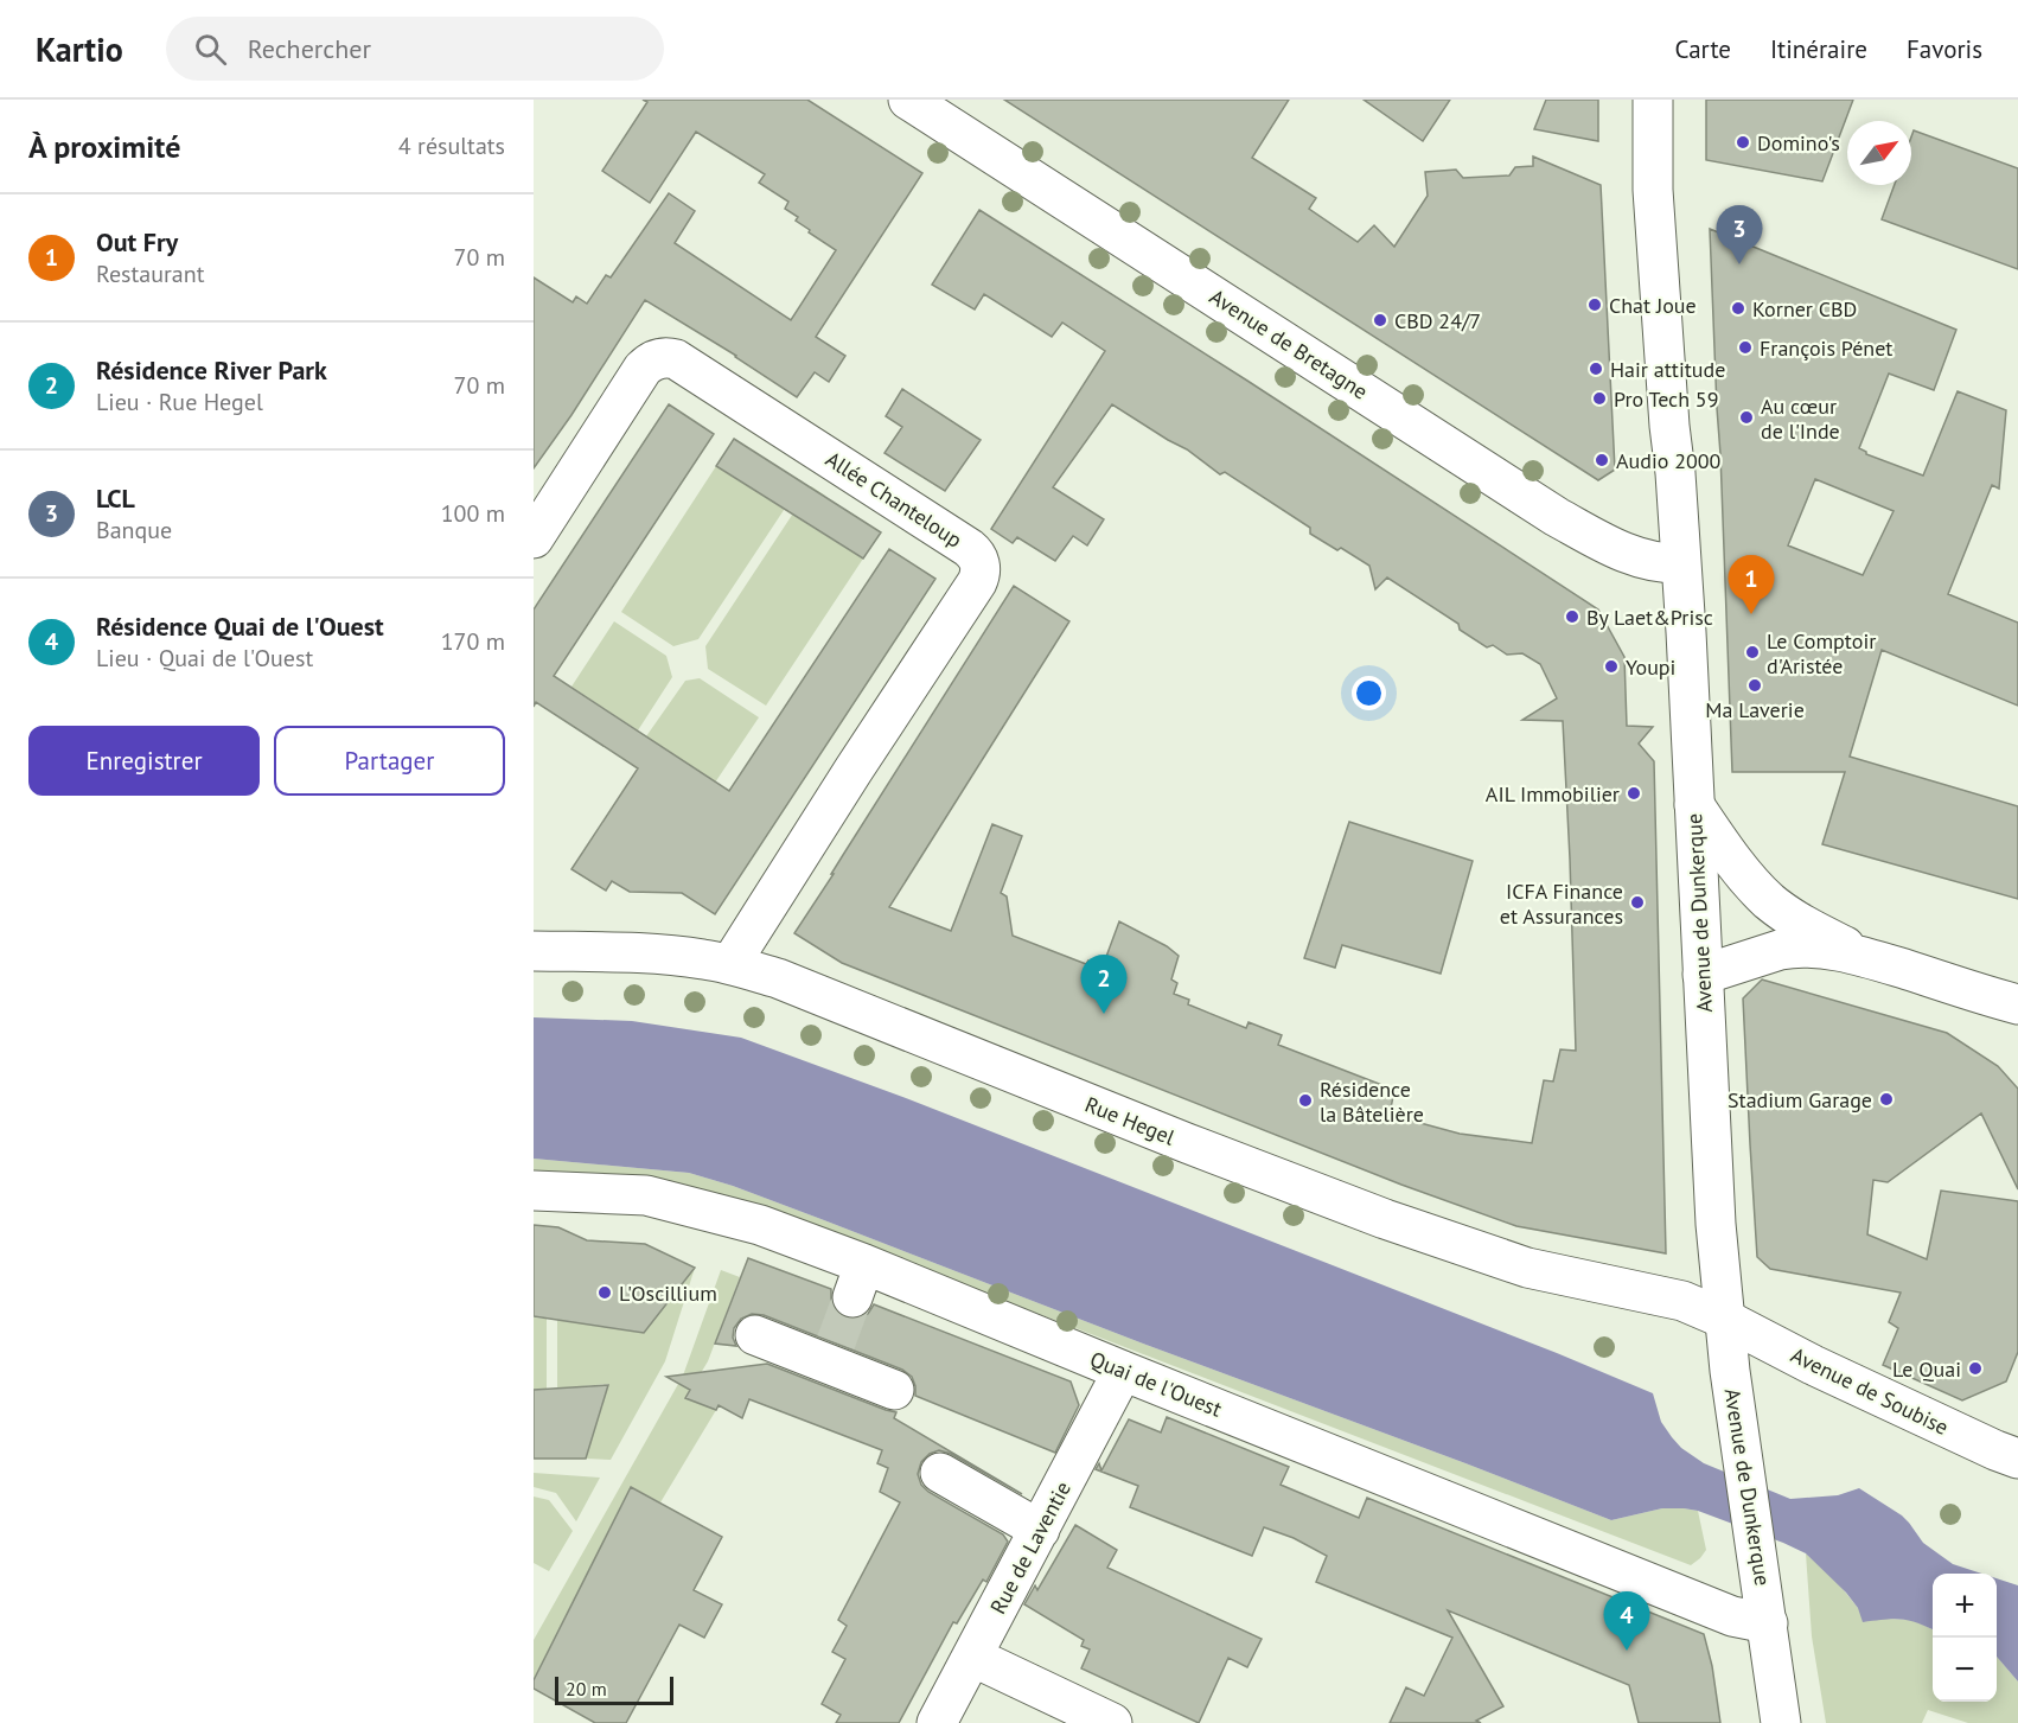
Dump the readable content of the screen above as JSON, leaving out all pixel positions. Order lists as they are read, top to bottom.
{
  "streets": {
    "street": [
      "Avenue de Bretagne",
      "Allée Chanteloup",
      "Avenue de Dunkerque",
      "Rue Hegel",
      "Quai de l'Ouest",
      "Avenue de Soubise",
      "Rue de Laventie"
    ]
  },
  "crossings": [
    ["Avenue de Bretagne", "Avenue de Dunkerque"],
    ["Allée Chanteloup", "Rue Hegel"],
    ["Avenue de Dunkerque", "Rue Hegel"],
    ["Avenue de Dunkerque", "Quai de l'Ouest"],
    ["Avenue de Dunkerque", "Avenue de Soubise"],
    ["Rue Hegel", "Avenue de Soubise"],
    ["Quai de l'Ouest", "Rue de Laventie"]
  ],
  "places": [
    "Domino's",
    "Chat Joue",
    "Korner CBD",
    "CBD 24/7",
    "François Pénet",
    "Hair attitude",
    "Pro Tech 59",
    "Au cœur de l'Inde",
    "Audio 2000",
    "By Laet&Prisc",
    "Le Comptoir d'Aristée",
    "Youpi",
    "Ma Laverie",
    "AIL Immobilier",
    "ICFA Finance et Assurances",
    "Stadium Garage",
    "Résidence la Bâtelière",
    "L'Oscillium",
    "Le Quai"
  ],
  "scale_bar": "20 m",
  "north": "top right",
  "page": {
    "header": "Kartio",
    "search": "Rechercher",
    "nav": ["Carte", "Itinéraire", "Favoris"],
    "heading": ["À proximité", "4 résultats"],
    "list": [
      {
        "mark": "1",
        "name": "Out Fry",
        "note": "Restaurant",
        "value": "70 m"
      },
      {
        "mark": "2",
        "name": "Résidence River Park",
        "note": "Lieu · Rue Hegel",
        "value": "70 m"
      },
      {
        "mark": "3",
        "name": "LCL",
        "note": "Banque",
        "value": "100 m"
      },
      {
        "mark": "4",
        "name": "Résidence Quai de l'Ouest",
        "note": "Lieu · Quai de l'Ouest",
        "value": "170 m"
      }
    ],
    "pins": [
      "3",
      "1",
      "2",
      "4"
    ],
    "buttons": ["Enregistrer", "Partager"],
    "map_buttons": ["+", "−"],
    "scale": "20 m"
  }
}
